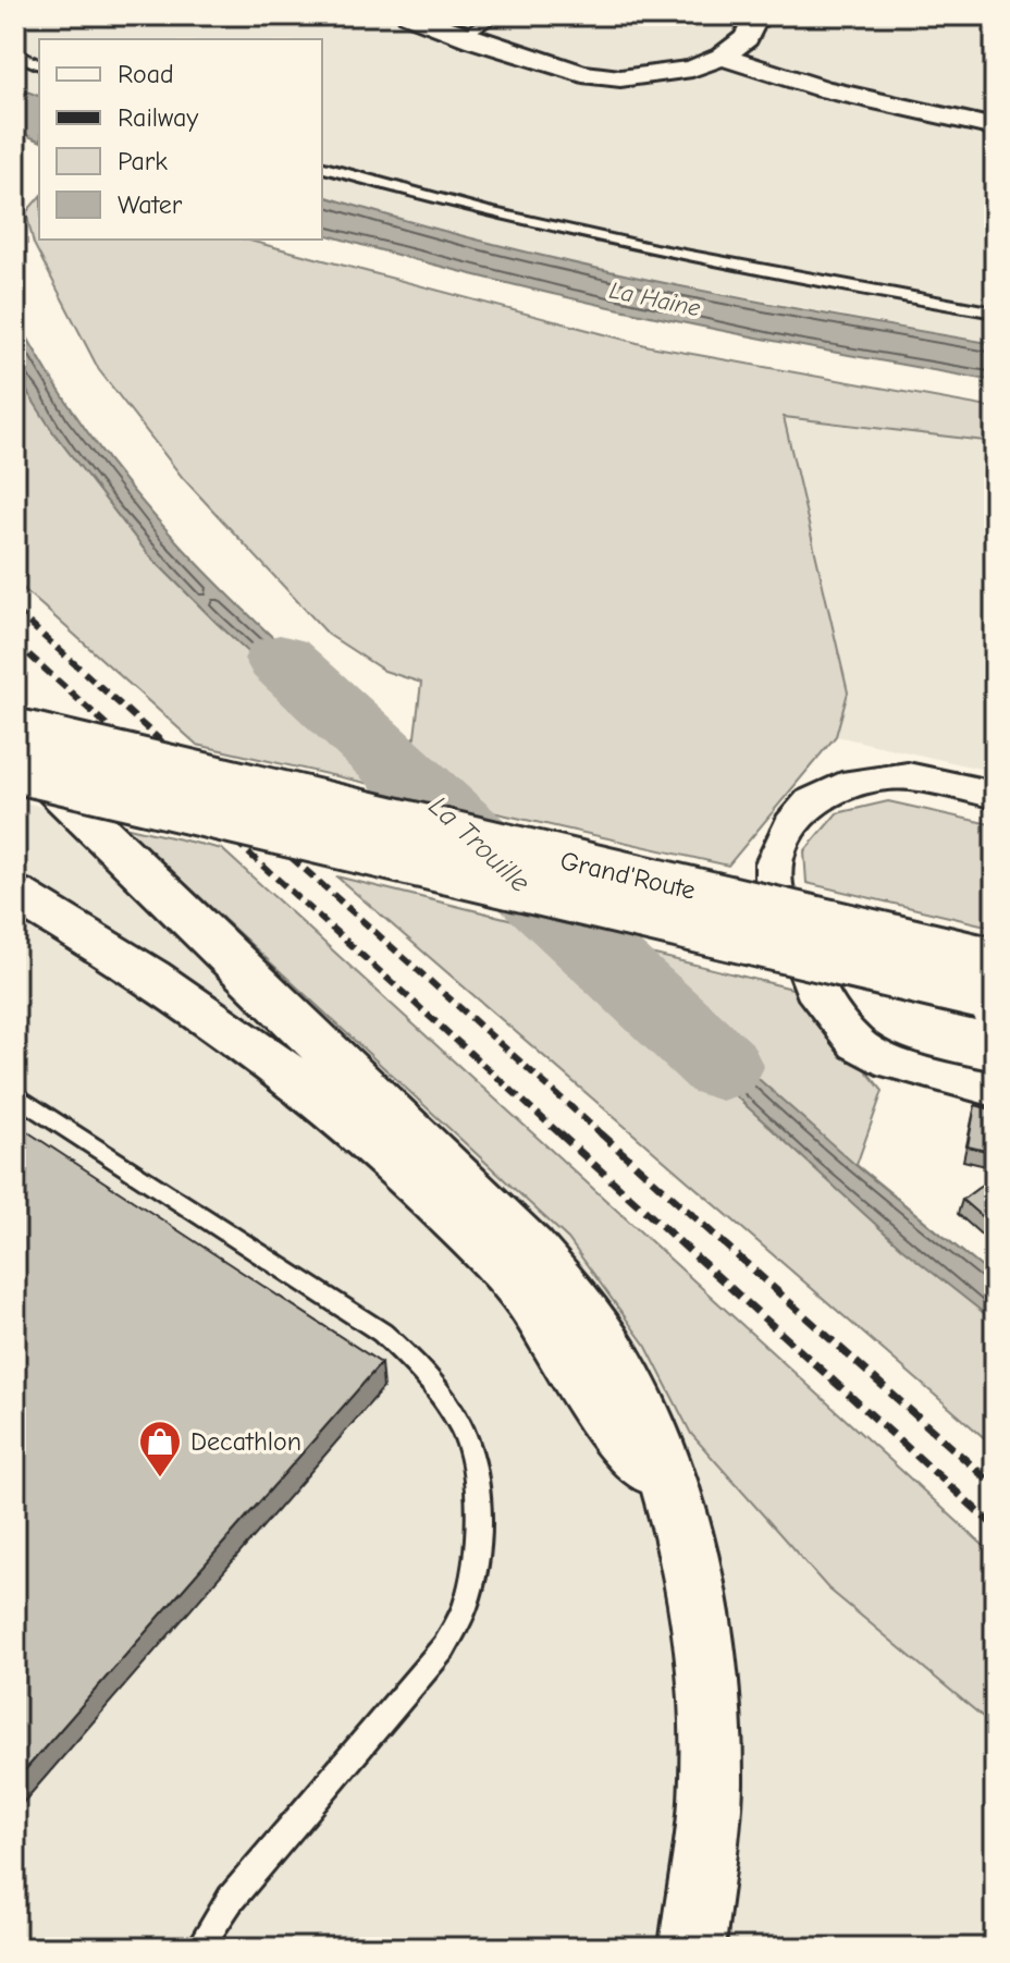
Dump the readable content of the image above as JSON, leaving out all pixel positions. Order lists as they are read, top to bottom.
{
  "streets": {
    "street": ["Grand'Route"]
  },
  "water": ["La Haine", "La Trouille"],
  "places": {
    "shop": ["Decathlon"]
  },
  "legend": [
    "Road",
    "Railway",
    "Park",
    "Water"
  ]
}
